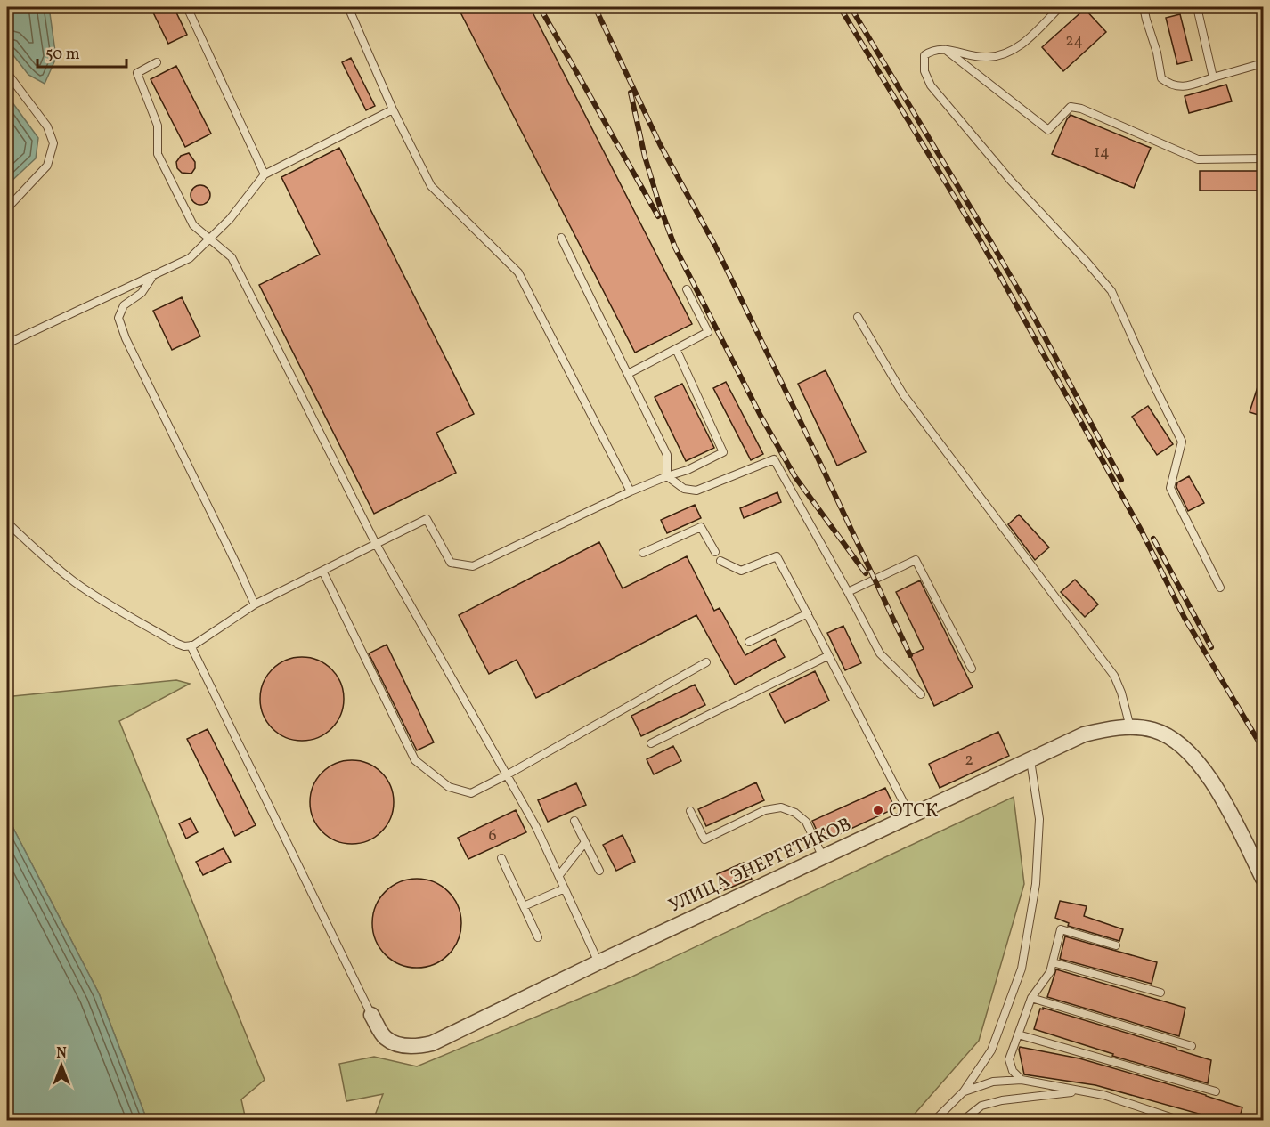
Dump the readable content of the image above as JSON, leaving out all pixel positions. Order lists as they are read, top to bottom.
{
  "streets": {
    "street": ["УЛИЦА ЭНЕРГЕТИКОВ"]
  },
  "places": ["ОТСК"],
  "house_numbers": [
    "24",
    "14",
    "2",
    "6"
  ],
  "scale_bar": "50 m",
  "north": "top"
}
